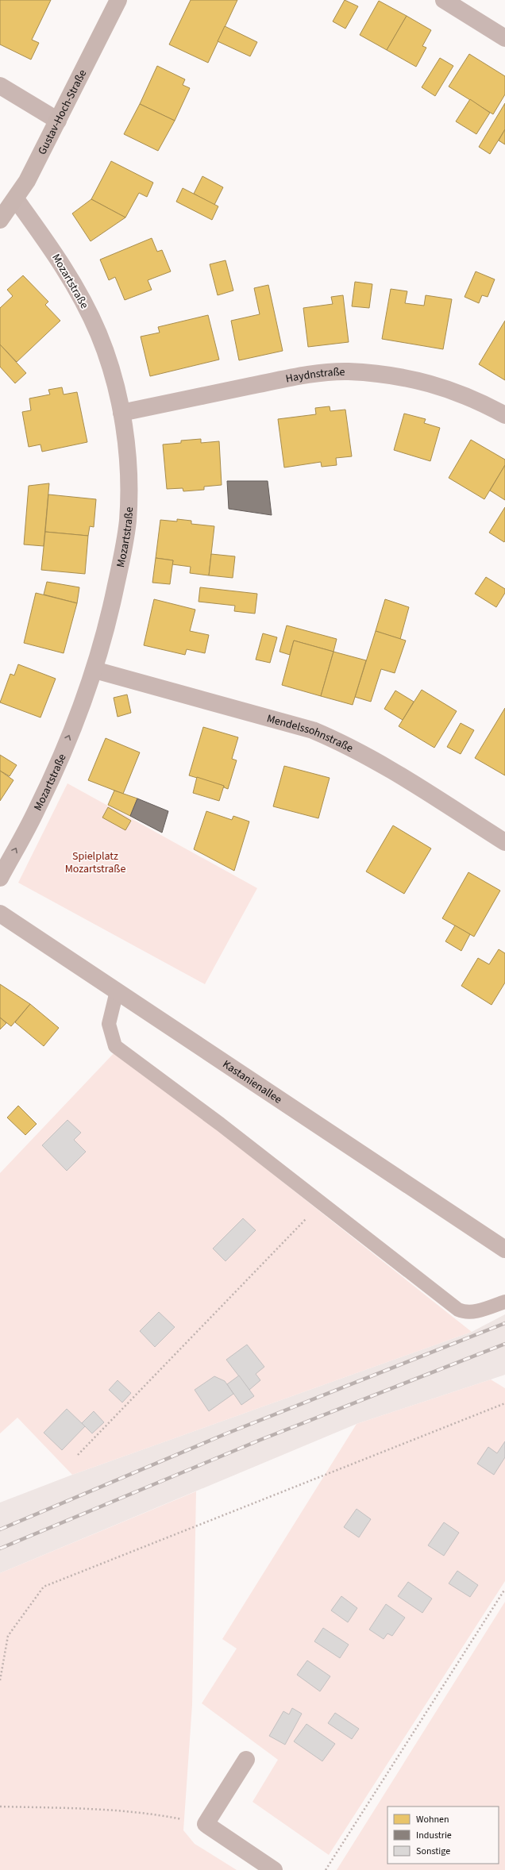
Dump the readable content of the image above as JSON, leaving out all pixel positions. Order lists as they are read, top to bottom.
{
  "streets": {
    "main road": ["Gustav-Hoch-Straße"],
    "street": [
      "Mozartstraße",
      "Haydnstraße",
      "Mendelssohnstraße",
      "Kastanienallee"
    ]
  },
  "crossings": [
    ["Gustav-Hoch-Straße", "Mozartstraße"],
    ["Mozartstraße", "Haydnstraße"],
    ["Mozartstraße", "Mendelssohnstraße"]
  ],
  "parks": ["Spielplatz Mozartstraße"],
  "legend": ["Wohnen", "Industrie", "Sonstige"]
}
